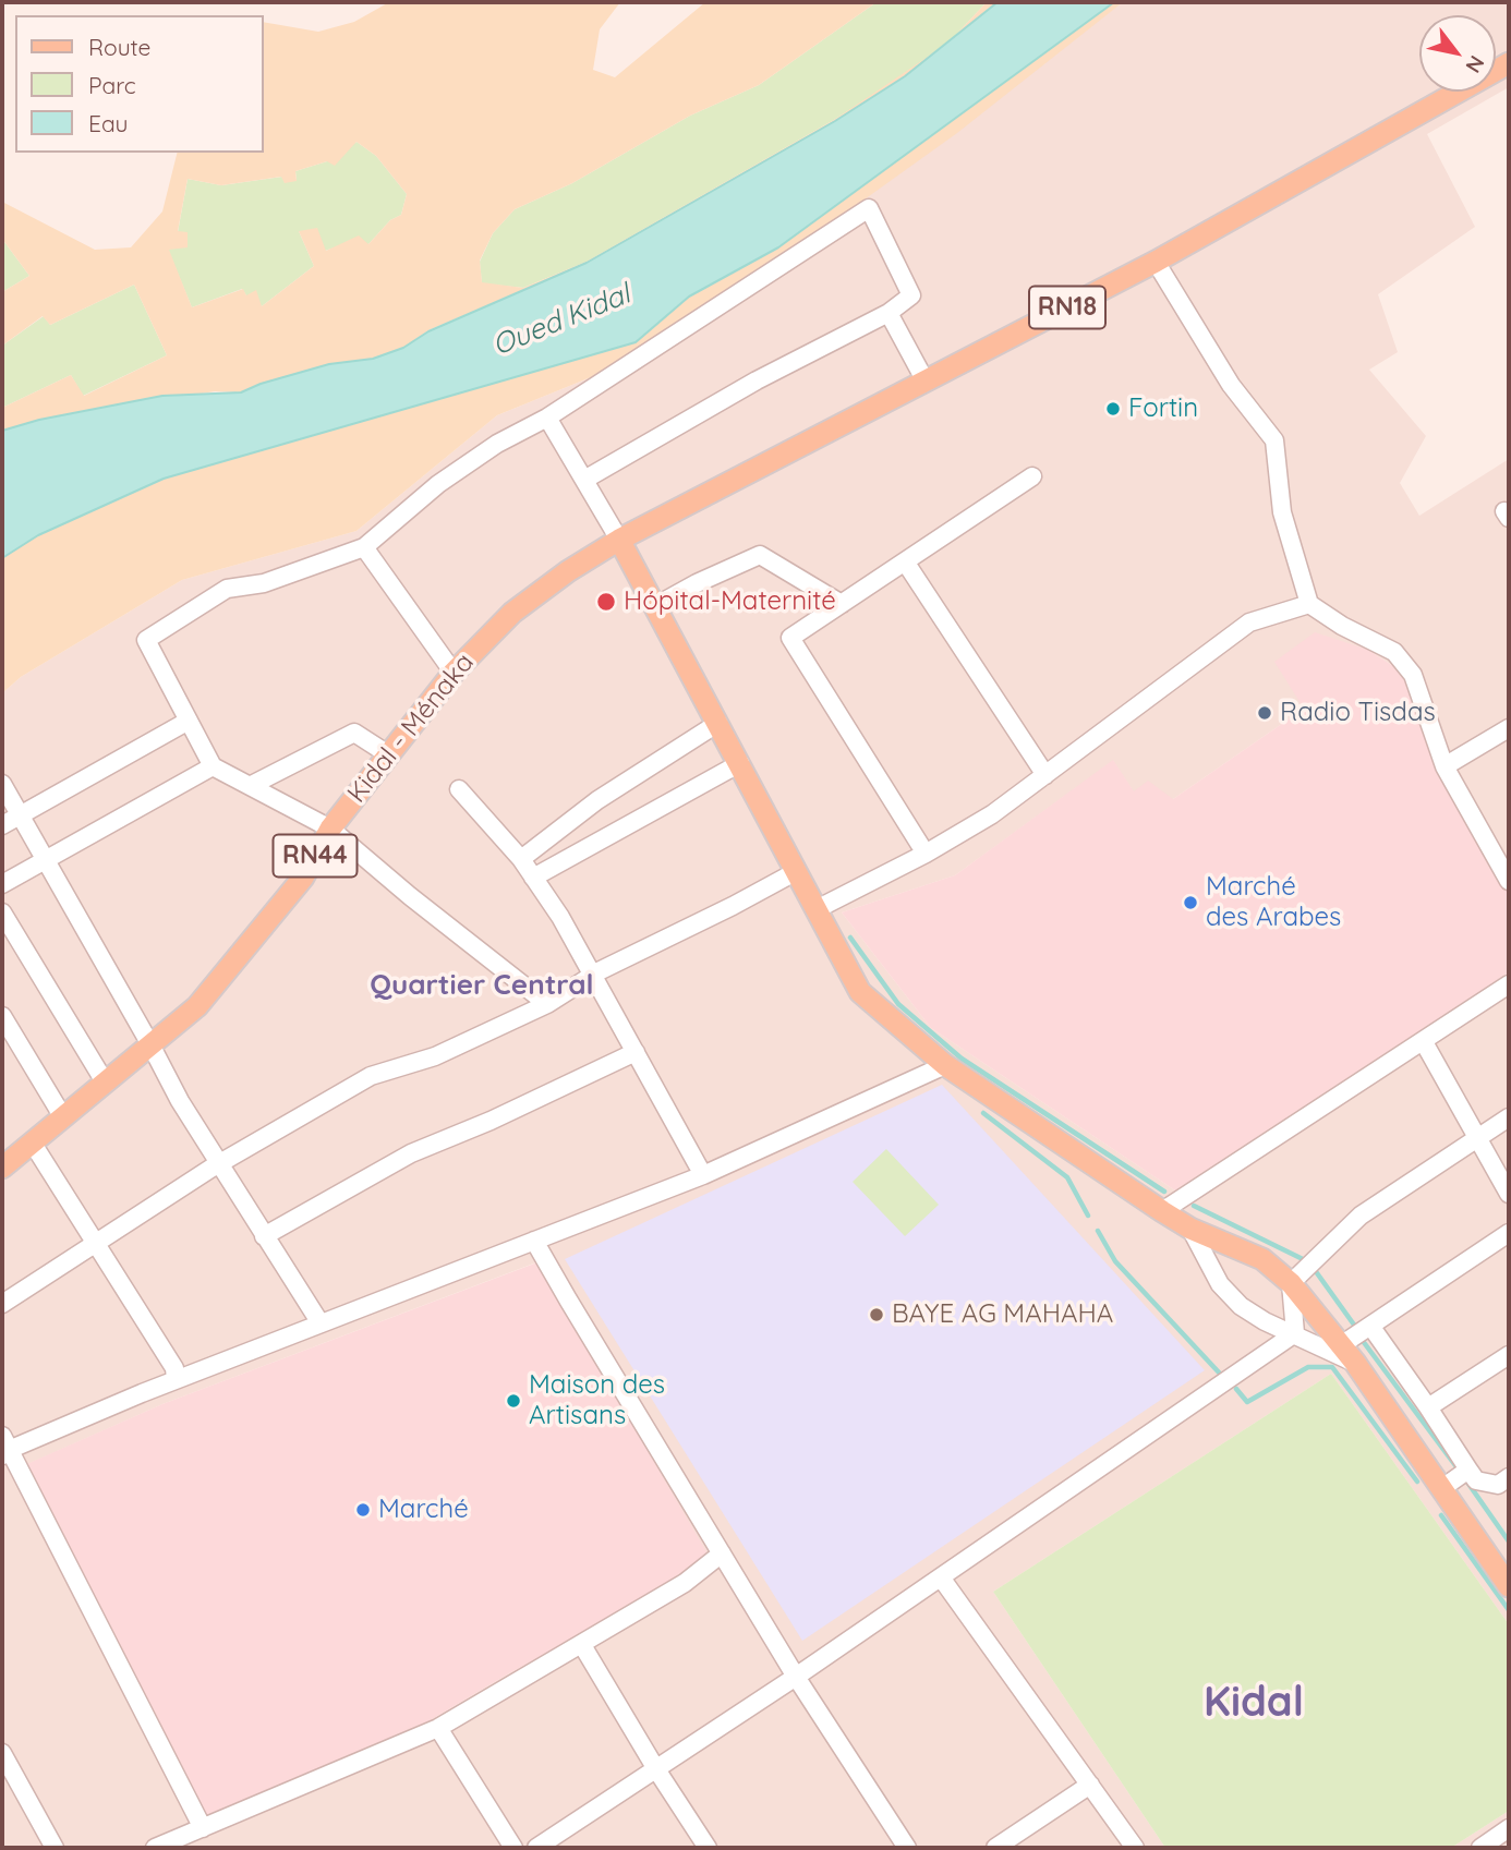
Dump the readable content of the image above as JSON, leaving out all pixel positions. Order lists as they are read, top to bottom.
{
  "streets": {
    "main road": ["RN18", "Kidal - Ménaka", "RN44"]
  },
  "crossings": [
    ["RN18", "Kidal - Ménaka"]
  ],
  "districts": ["Quartier Central", "Kidal"],
  "water": ["Oued Kidal"],
  "places": [
    "Fortin",
    "Hópital-Maternité",
    "Radio Tisdas",
    "Marché des Arabes",
    "BAYE AG MAHAHA",
    "Maison des Artisans",
    "Marché"
  ],
  "legend": ["Route", "Parc", "Eau"],
  "north": "bottom right"
}
